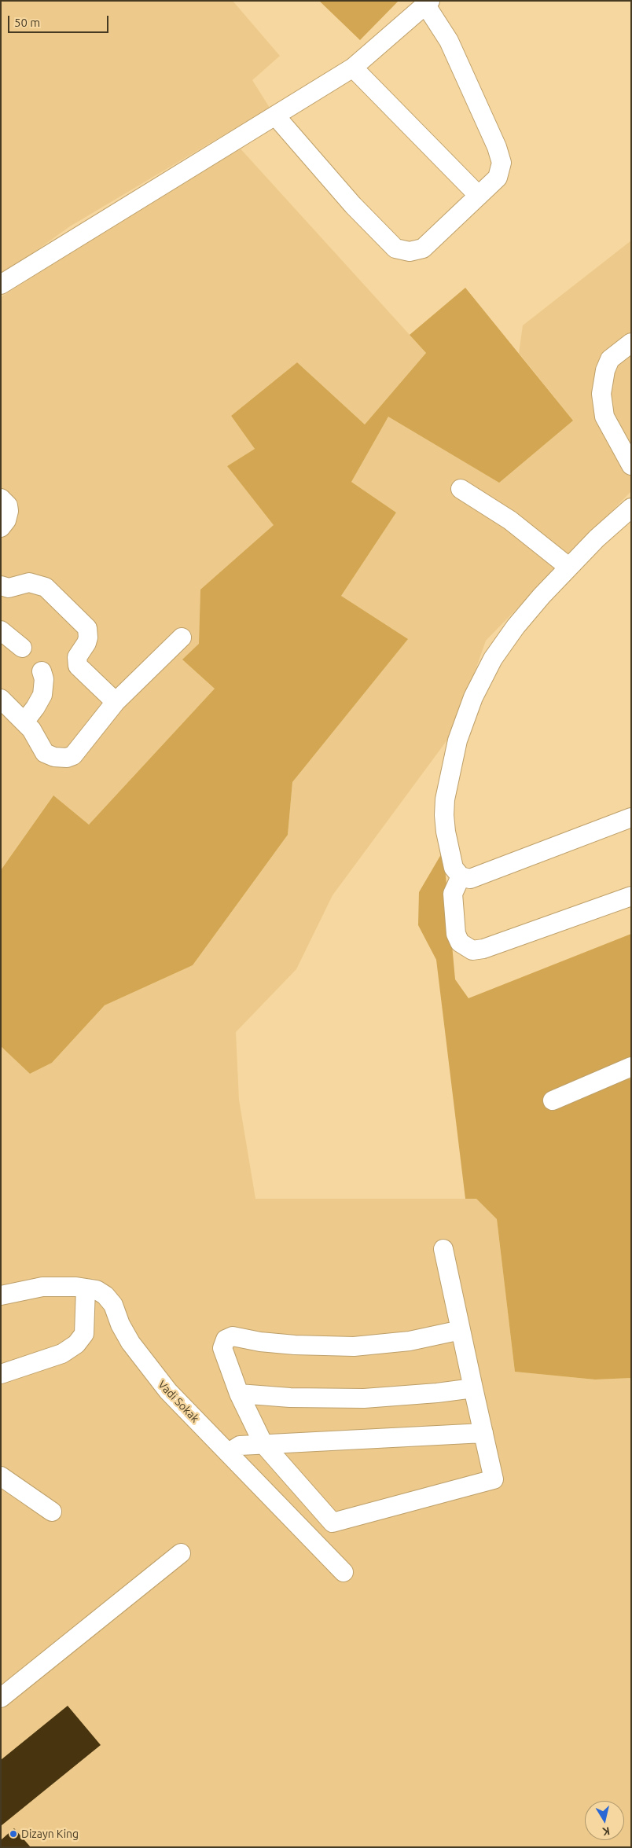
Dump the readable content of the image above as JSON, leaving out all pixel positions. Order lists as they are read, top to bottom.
{
  "streets": {
    "street": ["Vadi Sokak"]
  },
  "places": ["Dizayn King"],
  "scale_bar": "50 m",
  "north": "bottom"
}
